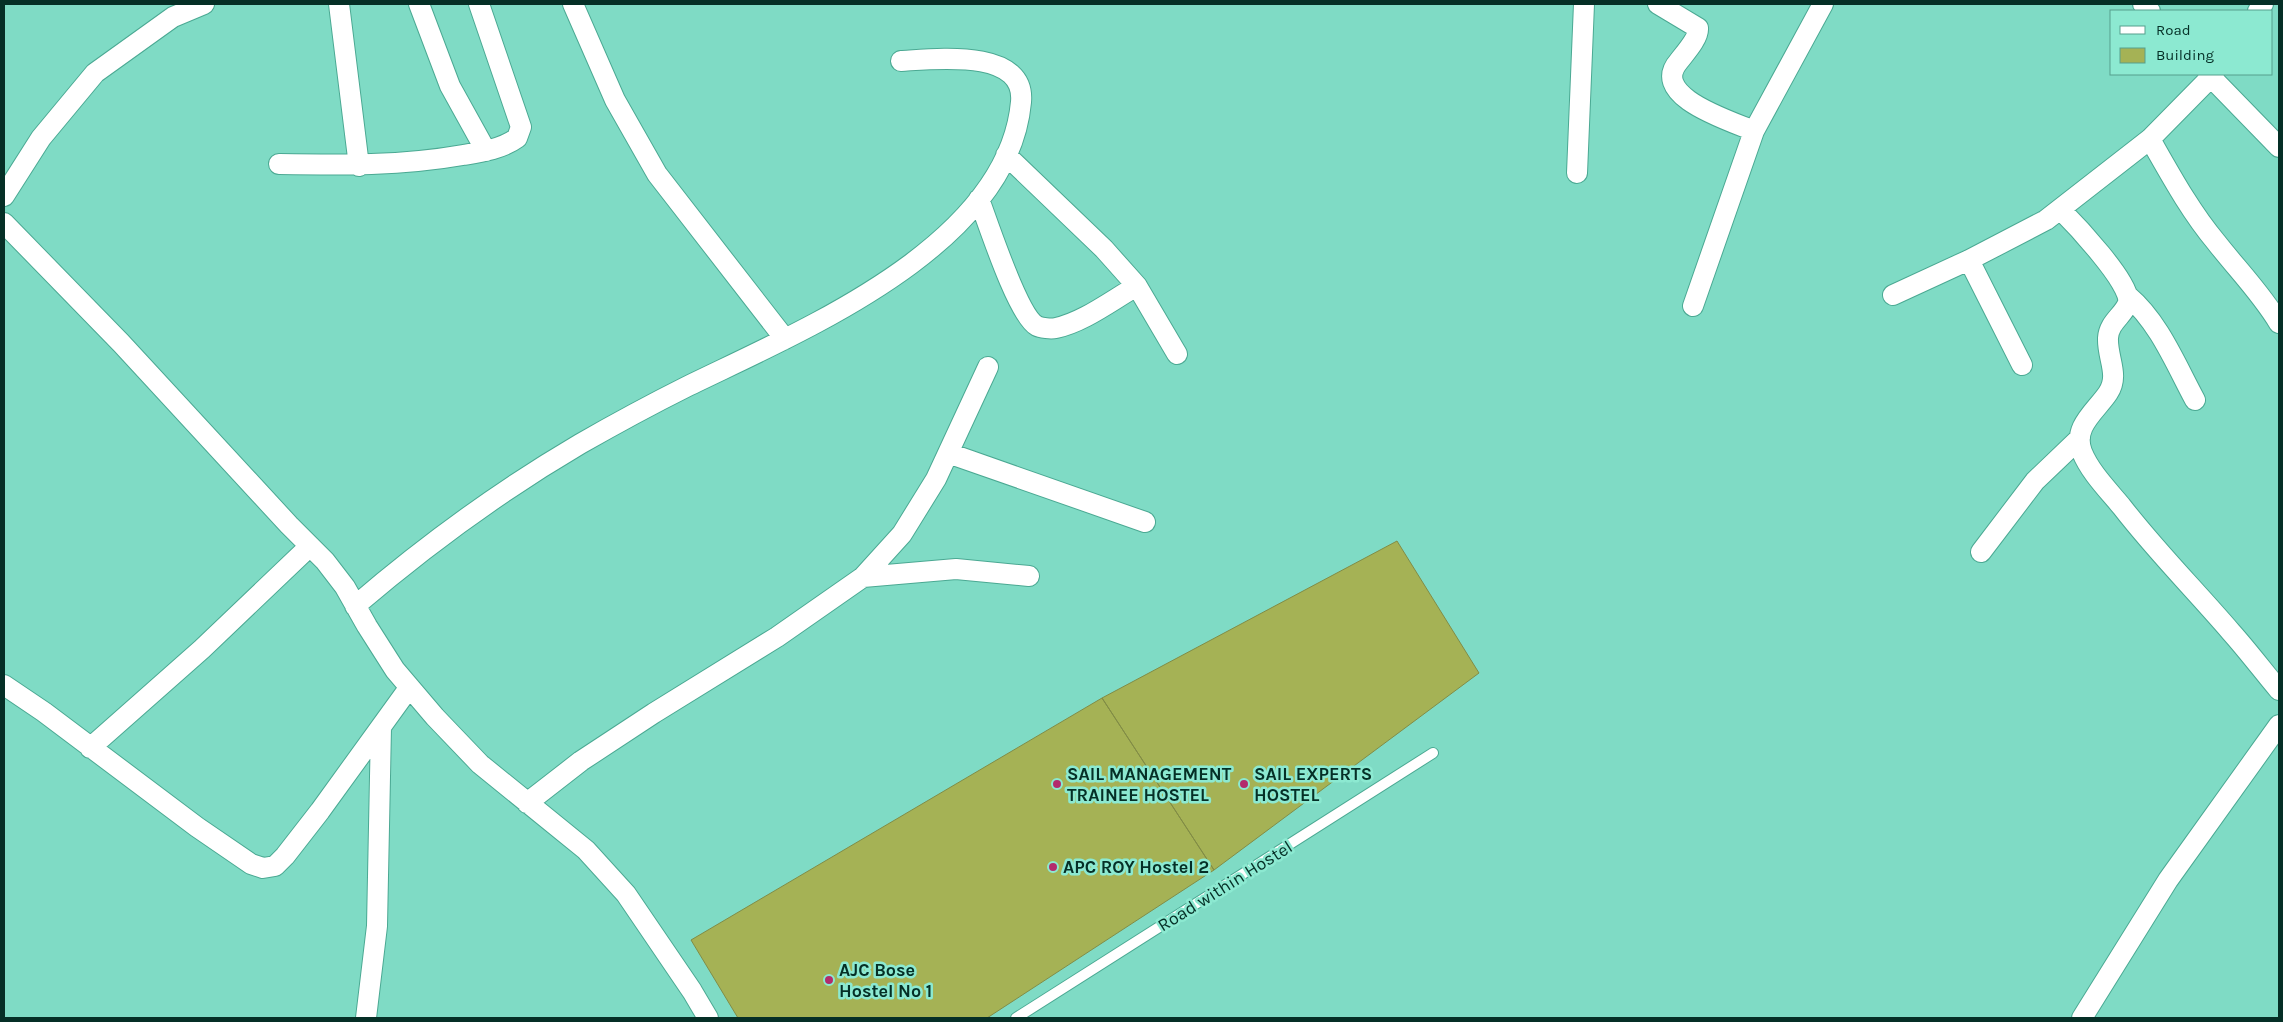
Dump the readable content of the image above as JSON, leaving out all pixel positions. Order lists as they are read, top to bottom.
{
  "streets": {
    "lane": ["Road within Hostel"]
  },
  "places": [
    "SAIL MANAGEMENT TRAINEE HOSTEL",
    "SAIL EXPERTS HOSTEL",
    "APC ROY Hostel 2",
    "AJC Bose Hostel No 1"
  ],
  "legend": ["Road", "Building"]
}
